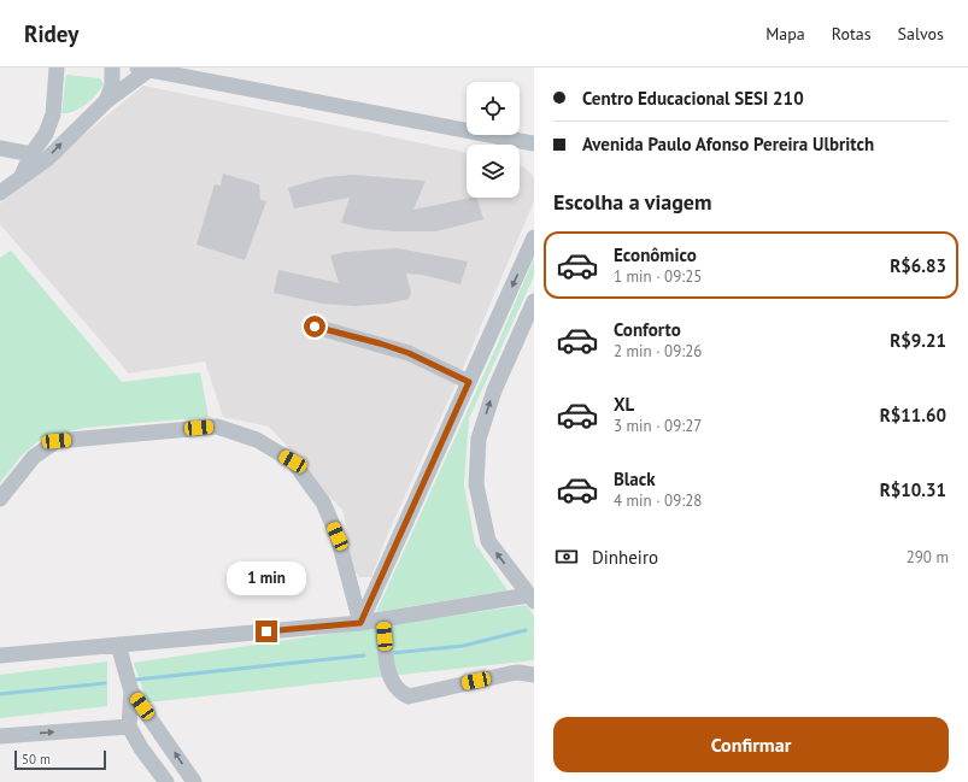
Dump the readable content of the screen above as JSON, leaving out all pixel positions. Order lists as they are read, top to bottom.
{
  "scale_bar": "50 m",
  "page": {
    "header": "Ridey",
    "nav": ["Mapa", "Rotas", "Salvos"],
    "banner": ["Centro Educacional SESI 210", "Avenida Paulo Afonso Pereira Ulbritch"],
    "heading": "Escolha a viagem",
    "list": [
      {
        "name": "Econômico",
        "note": "1 min · 09:25",
        "value": "R$6.83"
      },
      {
        "name": "Conforto",
        "note": "2 min · 09:26",
        "value": "R$9.21"
      },
      {
        "name": "XL",
        "note": "3 min · 09:27",
        "value": "R$11.60"
      },
      {
        "name": "Black",
        "note": "4 min · 09:28",
        "value": "R$10.31"
      }
    ],
    "pay": ["Dinheiro", "290 m"],
    "bubble": "1 min",
    "buttons": "Confirmar",
    "scale": "50 m"
  }
}
